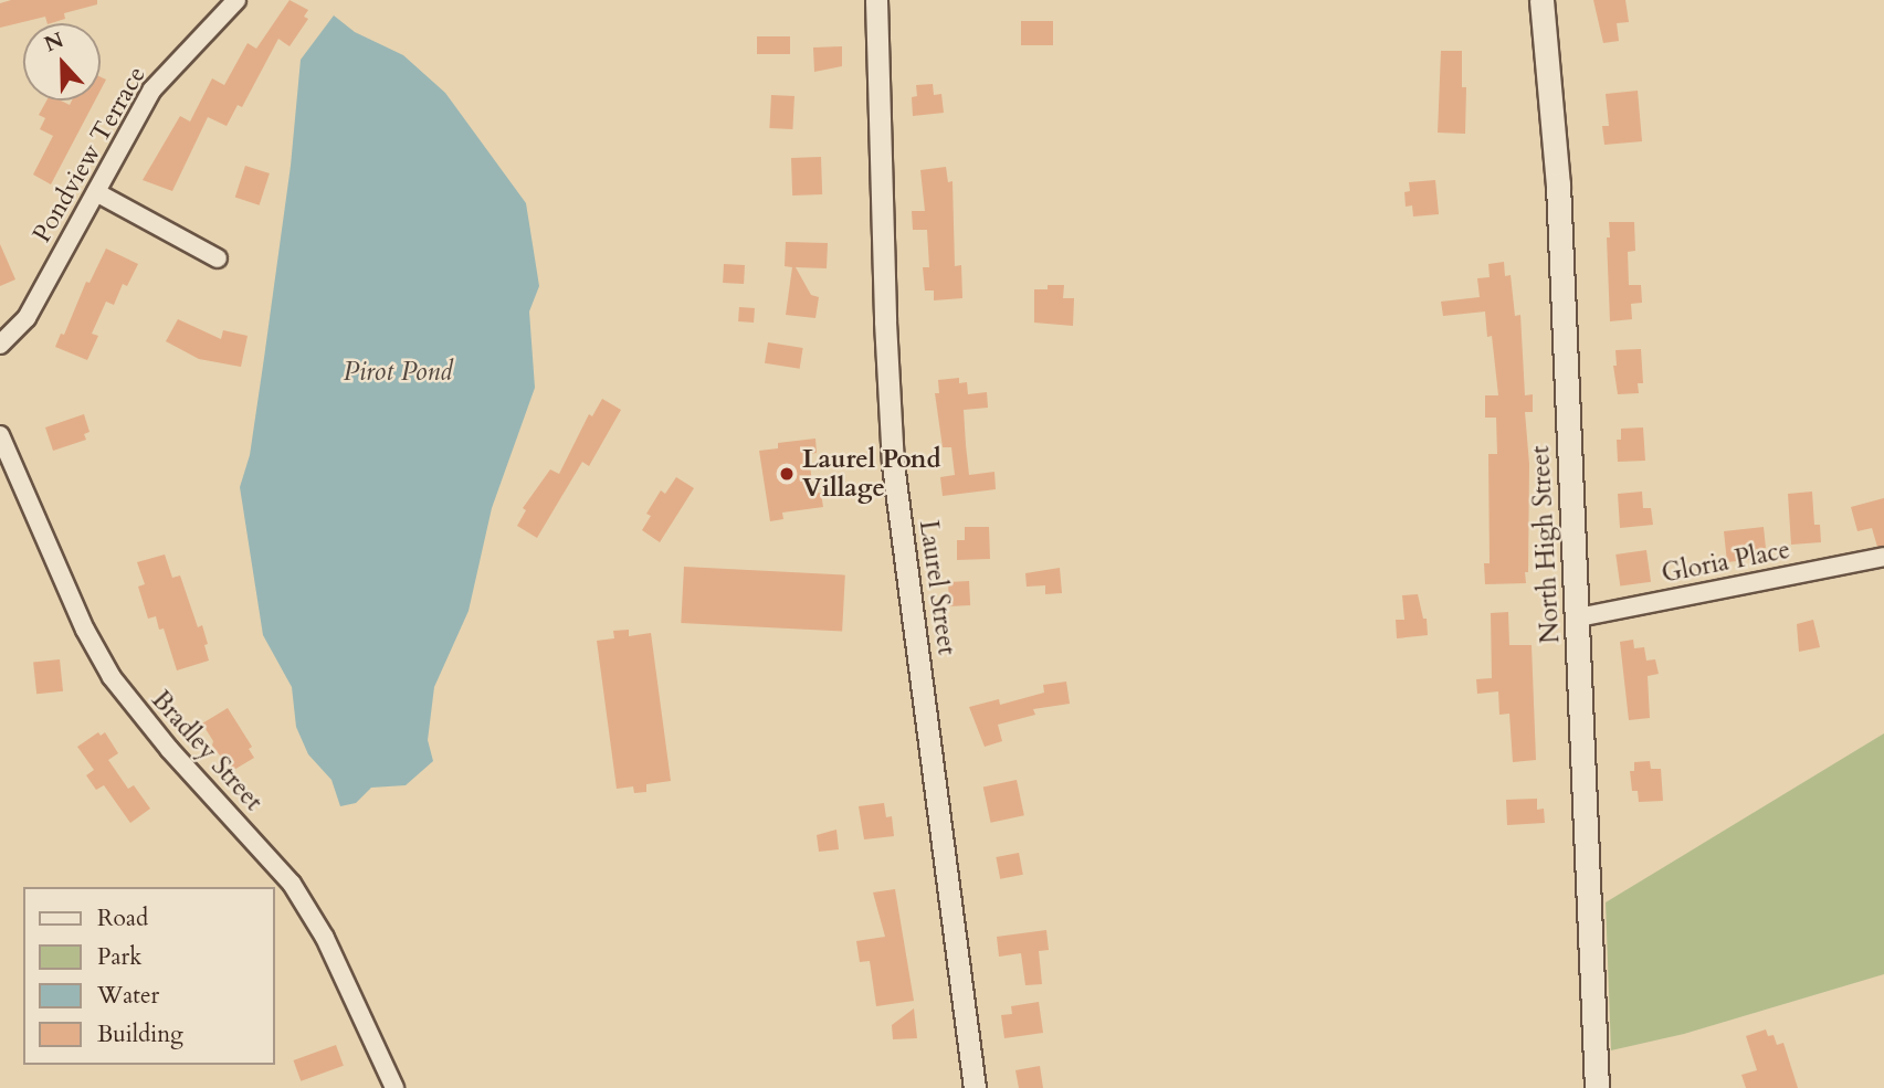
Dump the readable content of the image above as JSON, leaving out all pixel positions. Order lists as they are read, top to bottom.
{
  "streets": {
    "main road": ["North High Street"],
    "street": [
      "Pondview Terrace",
      "Gloria Place",
      "Laurel Street",
      "Bradley Street"
    ]
  },
  "crossings": [
    ["North High Street", "Gloria Place"]
  ],
  "water": ["Pirot Pond"],
  "places": ["Laurel Pond Village"],
  "legend": [
    "Road",
    "Park",
    "Water",
    "Building"
  ],
  "north": "top"
}
